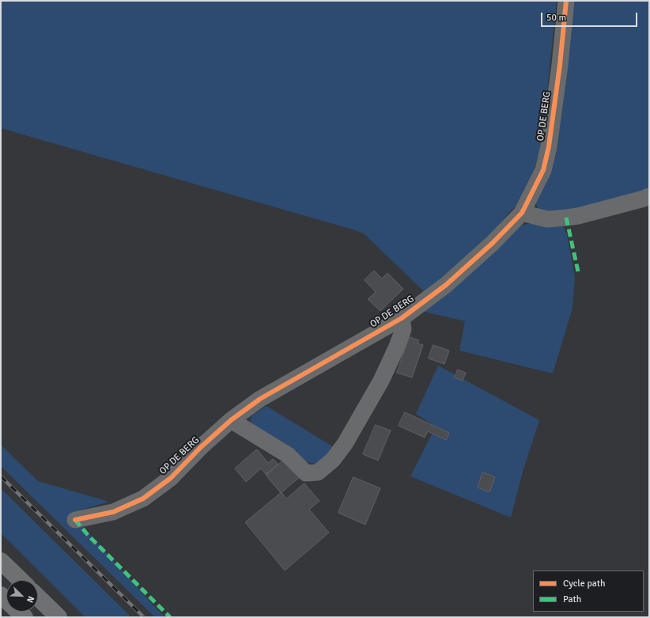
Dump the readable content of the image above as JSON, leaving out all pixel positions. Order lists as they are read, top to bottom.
{
  "streets": {
    "street": ["OP DE BERG"]
  },
  "legend": ["Cycle path", "Path"],
  "scale_bar": "50 m",
  "north": "bottom right"
}
